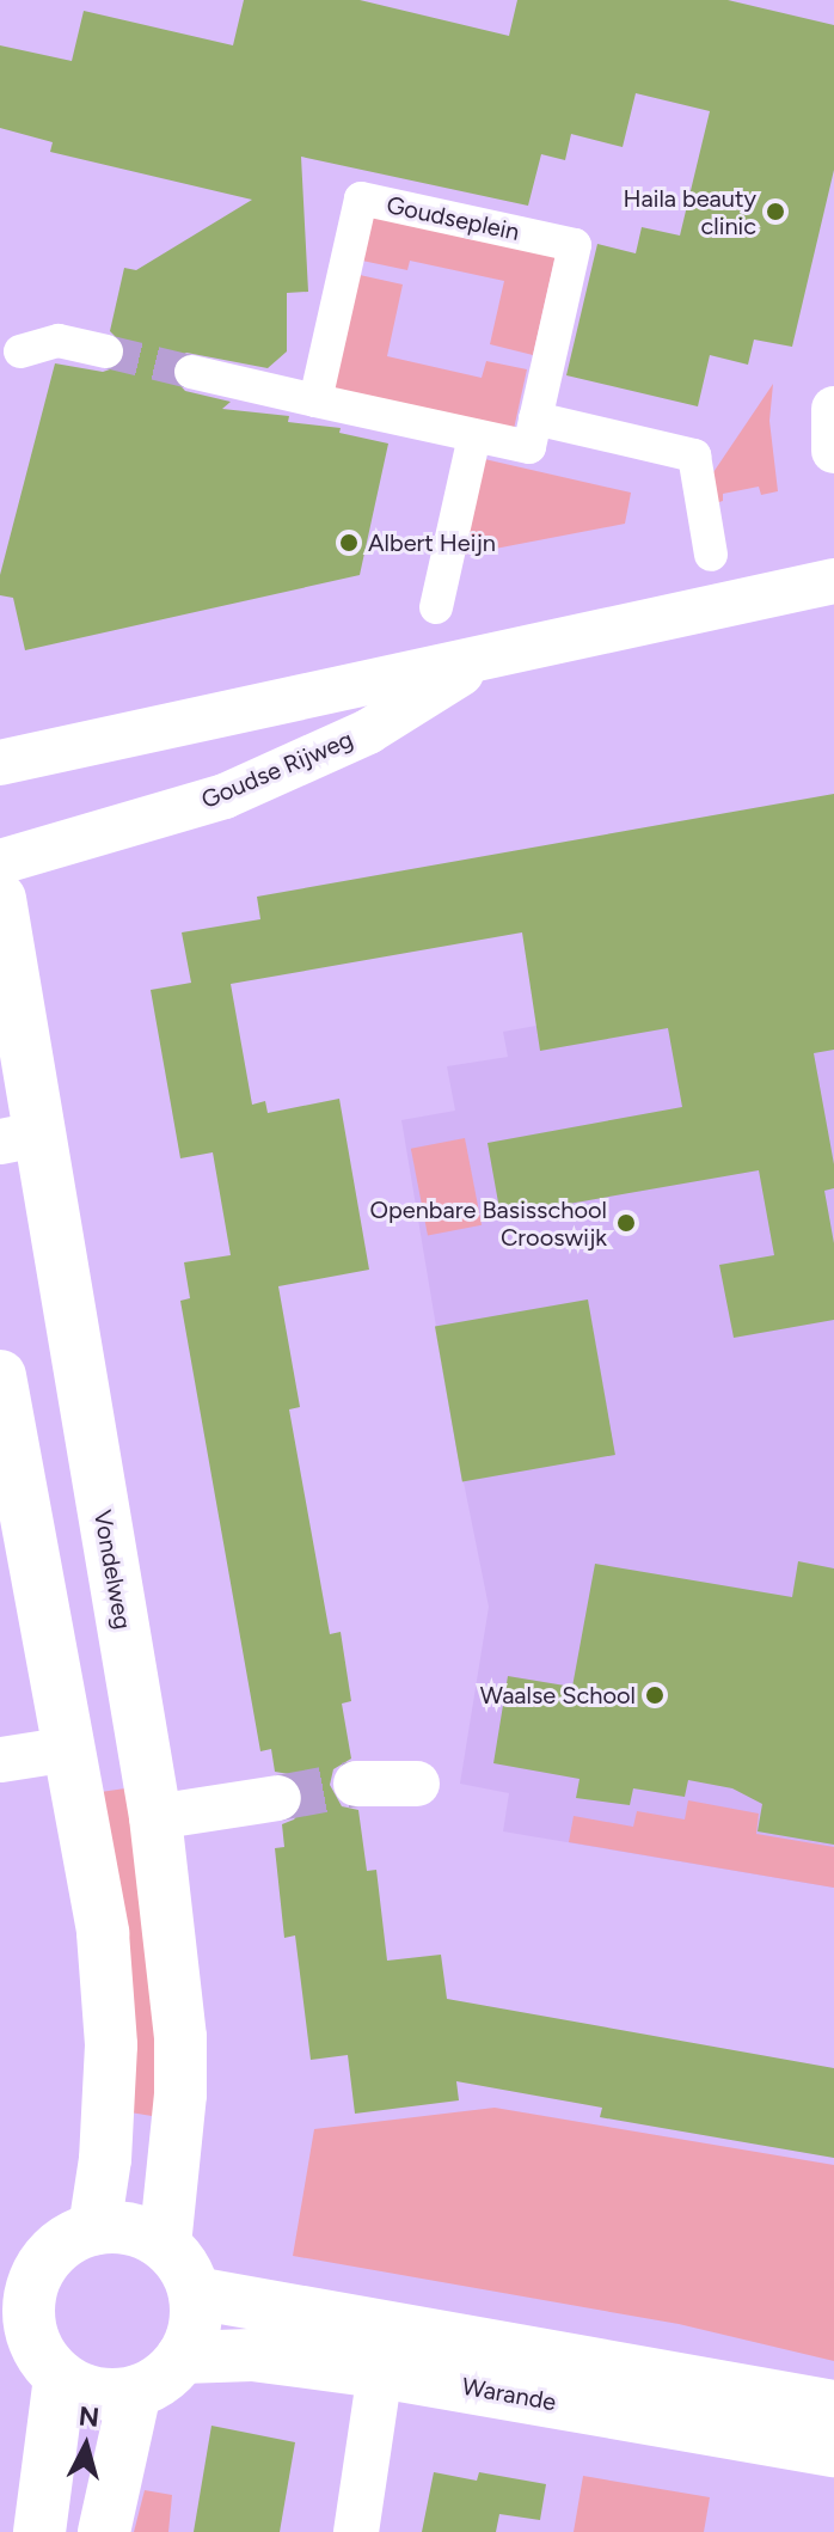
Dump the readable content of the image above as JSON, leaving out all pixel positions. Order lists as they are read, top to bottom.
{
  "streets": {
    "street": [
      "Goudseplein",
      "Goudse Rijweg",
      "Vondelweg",
      "Warande"
    ]
  },
  "crossings": [
    ["Vondelweg", "Warande"]
  ],
  "places": [
    "Haila beauty clinic",
    "Albert Heijn",
    "Openbare Basisschool Crooswijk",
    "Waalse School"
  ],
  "north": "top"
}
